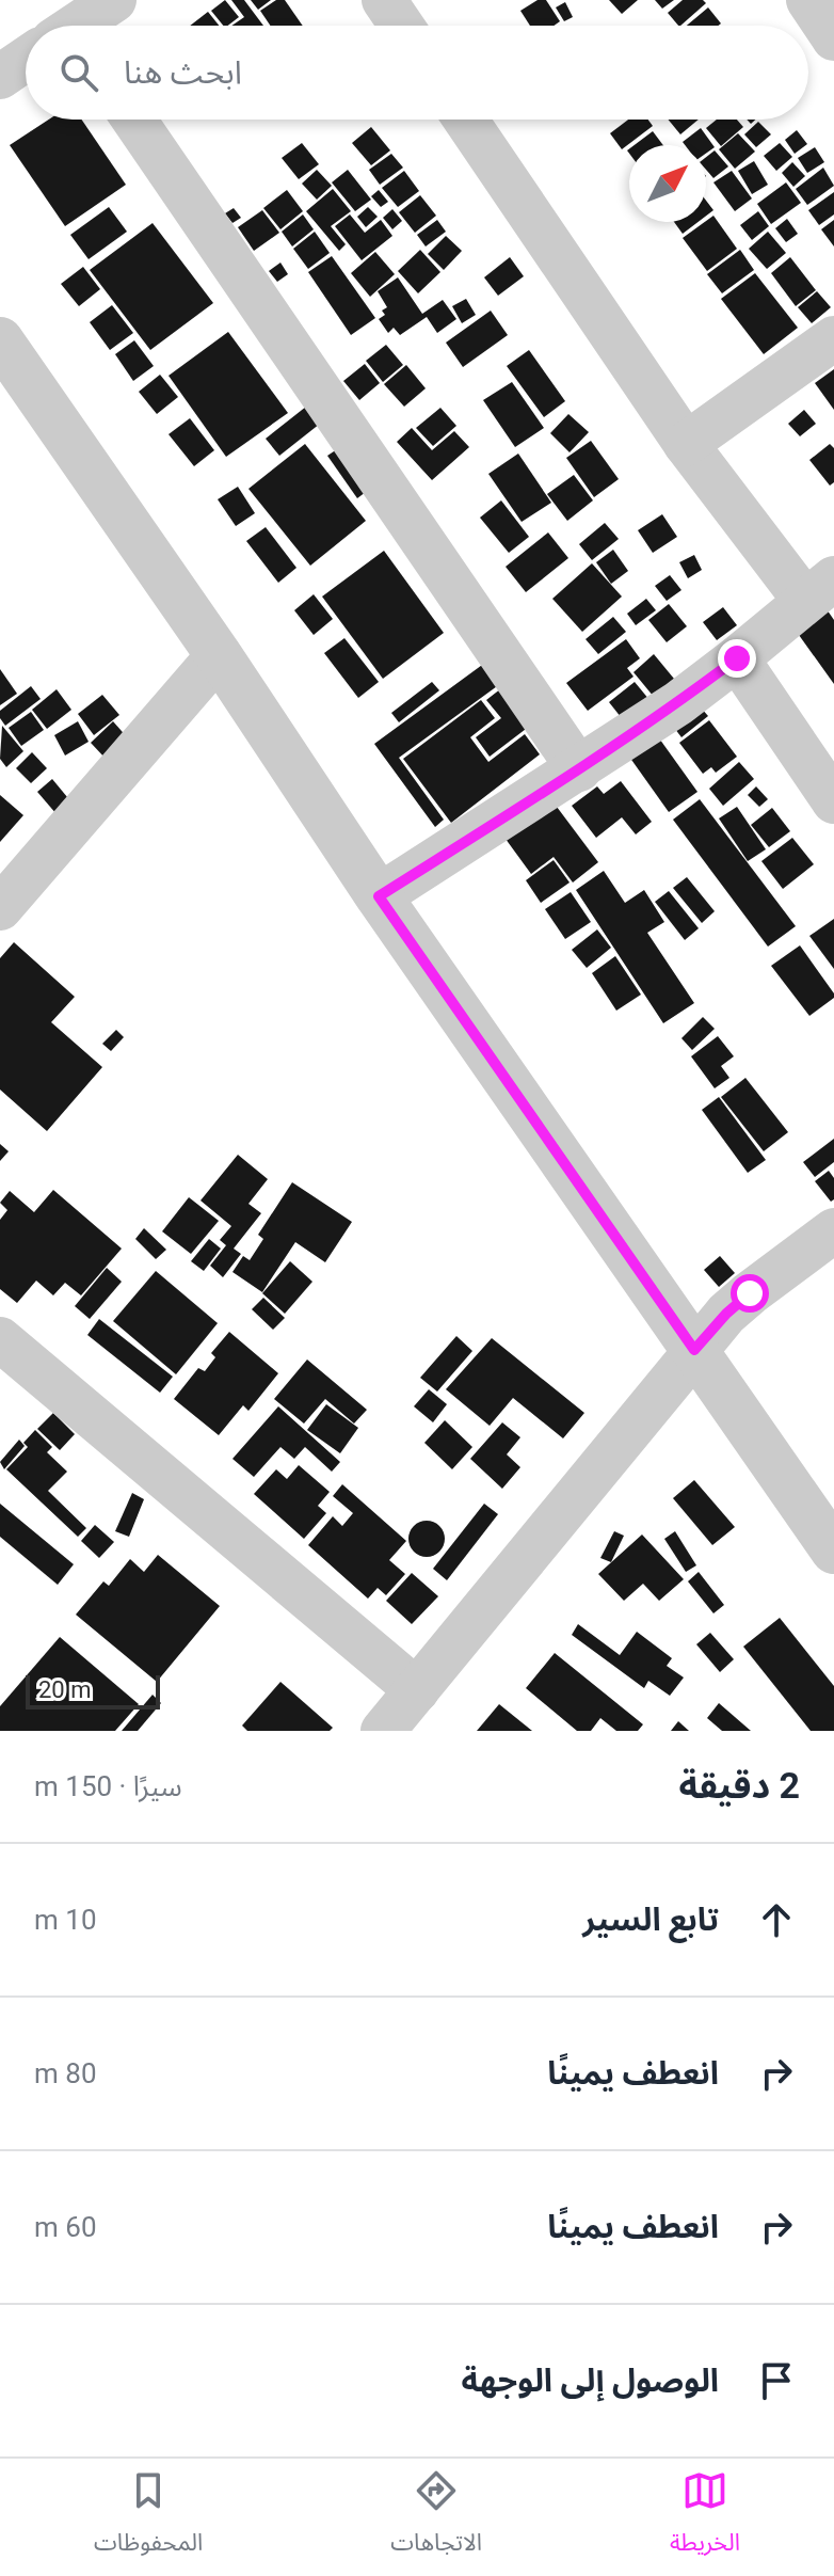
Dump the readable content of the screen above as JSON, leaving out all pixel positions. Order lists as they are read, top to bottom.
{
  "scale_bar": "20 m",
  "north": "top right",
  "page": {
    "search": "ابحث هنا",
    "scale": "20 m",
    "heading": ["2 دقيقة", "سيرًا · 150 m"],
    "list": [
      ["تابع السير", "10 m"],
      ["انعطف يمينًا", "80 m"],
      ["انعطف يمينًا", "60 m"],
      "الوصول إلى الوجهة"
    ],
    "nav": ["الخريطة", "الاتجاهات", "المحفوظات"]
  }
}
